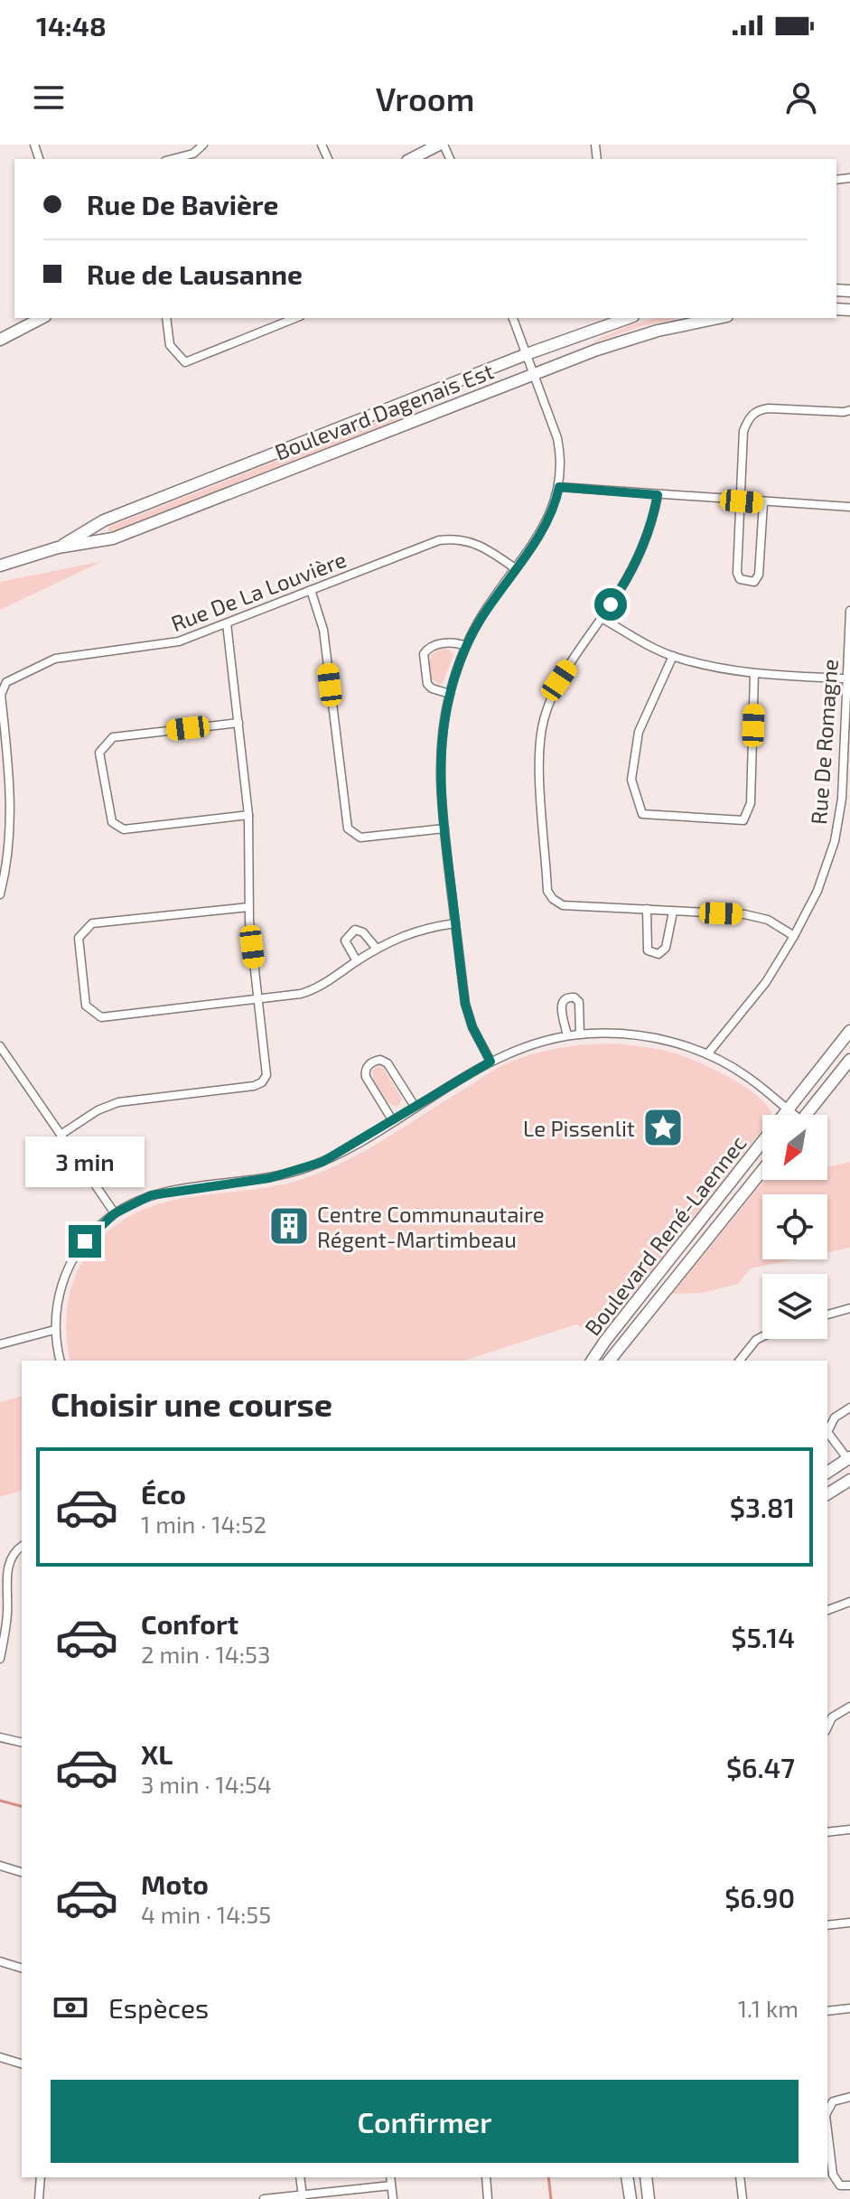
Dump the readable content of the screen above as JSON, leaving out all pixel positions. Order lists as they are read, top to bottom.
{
  "streets": {
    "main road": ["Boulevard Dagenais Est", "Boulevard René-Laennec"],
    "street": ["Rue De La Louvière", "Rue De Romagne"]
  },
  "places": {
    "place": ["Le Pissenlit"],
    "building": ["Centre Communautaire Régent-Martimbeau"]
  },
  "north": "bottom left",
  "page": {
    "status": "14:48",
    "header": "Vroom",
    "banner": ["Rue De Bavière", "Rue de Lausanne"],
    "bubble": "3 min",
    "heading": "Choisir une course",
    "list": [
      {
        "name": "Éco",
        "note": "1 min · 14:52",
        "value": "$3.81"
      },
      {
        "name": "Confort",
        "note": "2 min · 14:53",
        "value": "$5.14"
      },
      {
        "name": "XL",
        "note": "3 min · 14:54",
        "value": "$6.47"
      },
      {
        "name": "Moto",
        "note": "4 min · 14:55",
        "value": "$6.90"
      }
    ],
    "pay": ["Espèces", "1.1 km"],
    "buttons": "Confirmer"
  }
}
